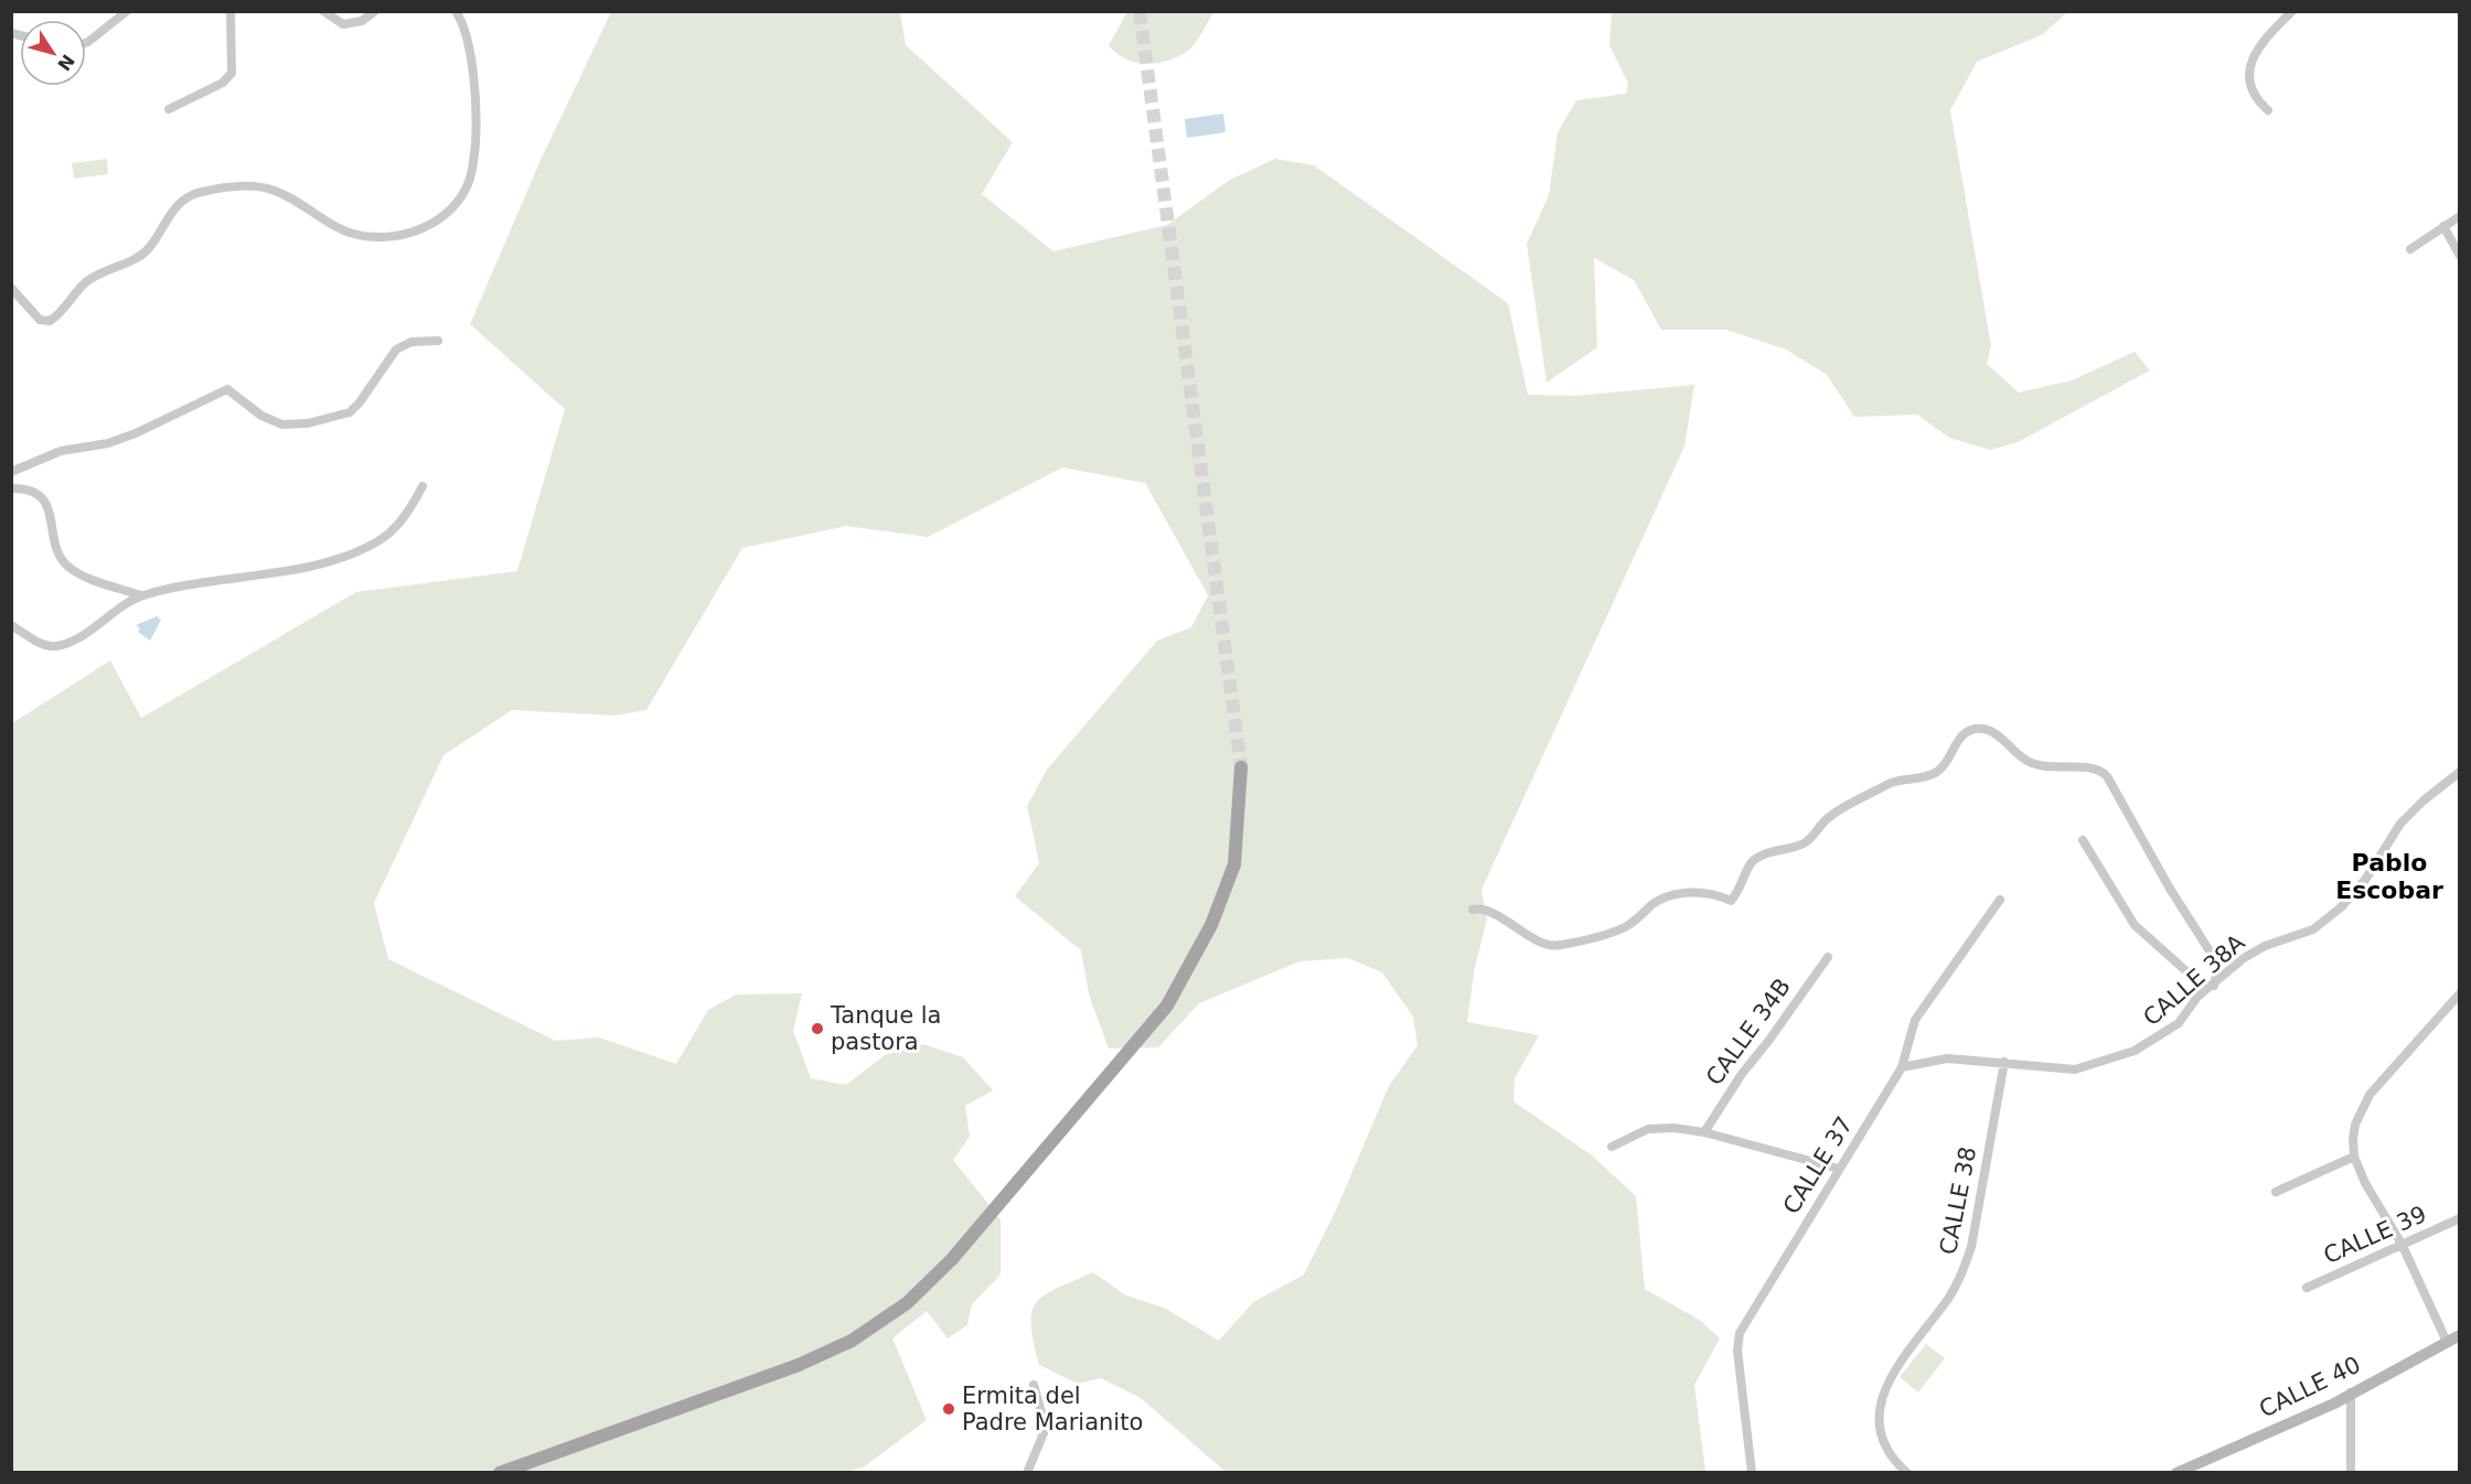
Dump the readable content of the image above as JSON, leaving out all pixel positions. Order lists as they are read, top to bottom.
{
  "streets": {
    "street": [
      "CALLE 38A",
      "CALLE 34B",
      "CALLE 37",
      "CALLE 38",
      "CALLE 39",
      "CALLE 40"
    ]
  },
  "crossings": [
    ["CALLE 38A", "CALLE 37"],
    ["CALLE 38A", "CALLE 38"]
  ],
  "districts": ["Pablo Escobar"],
  "places": ["Tanque la pastora", "Ermita del Padre Marianito"],
  "north": "bottom right"
}
